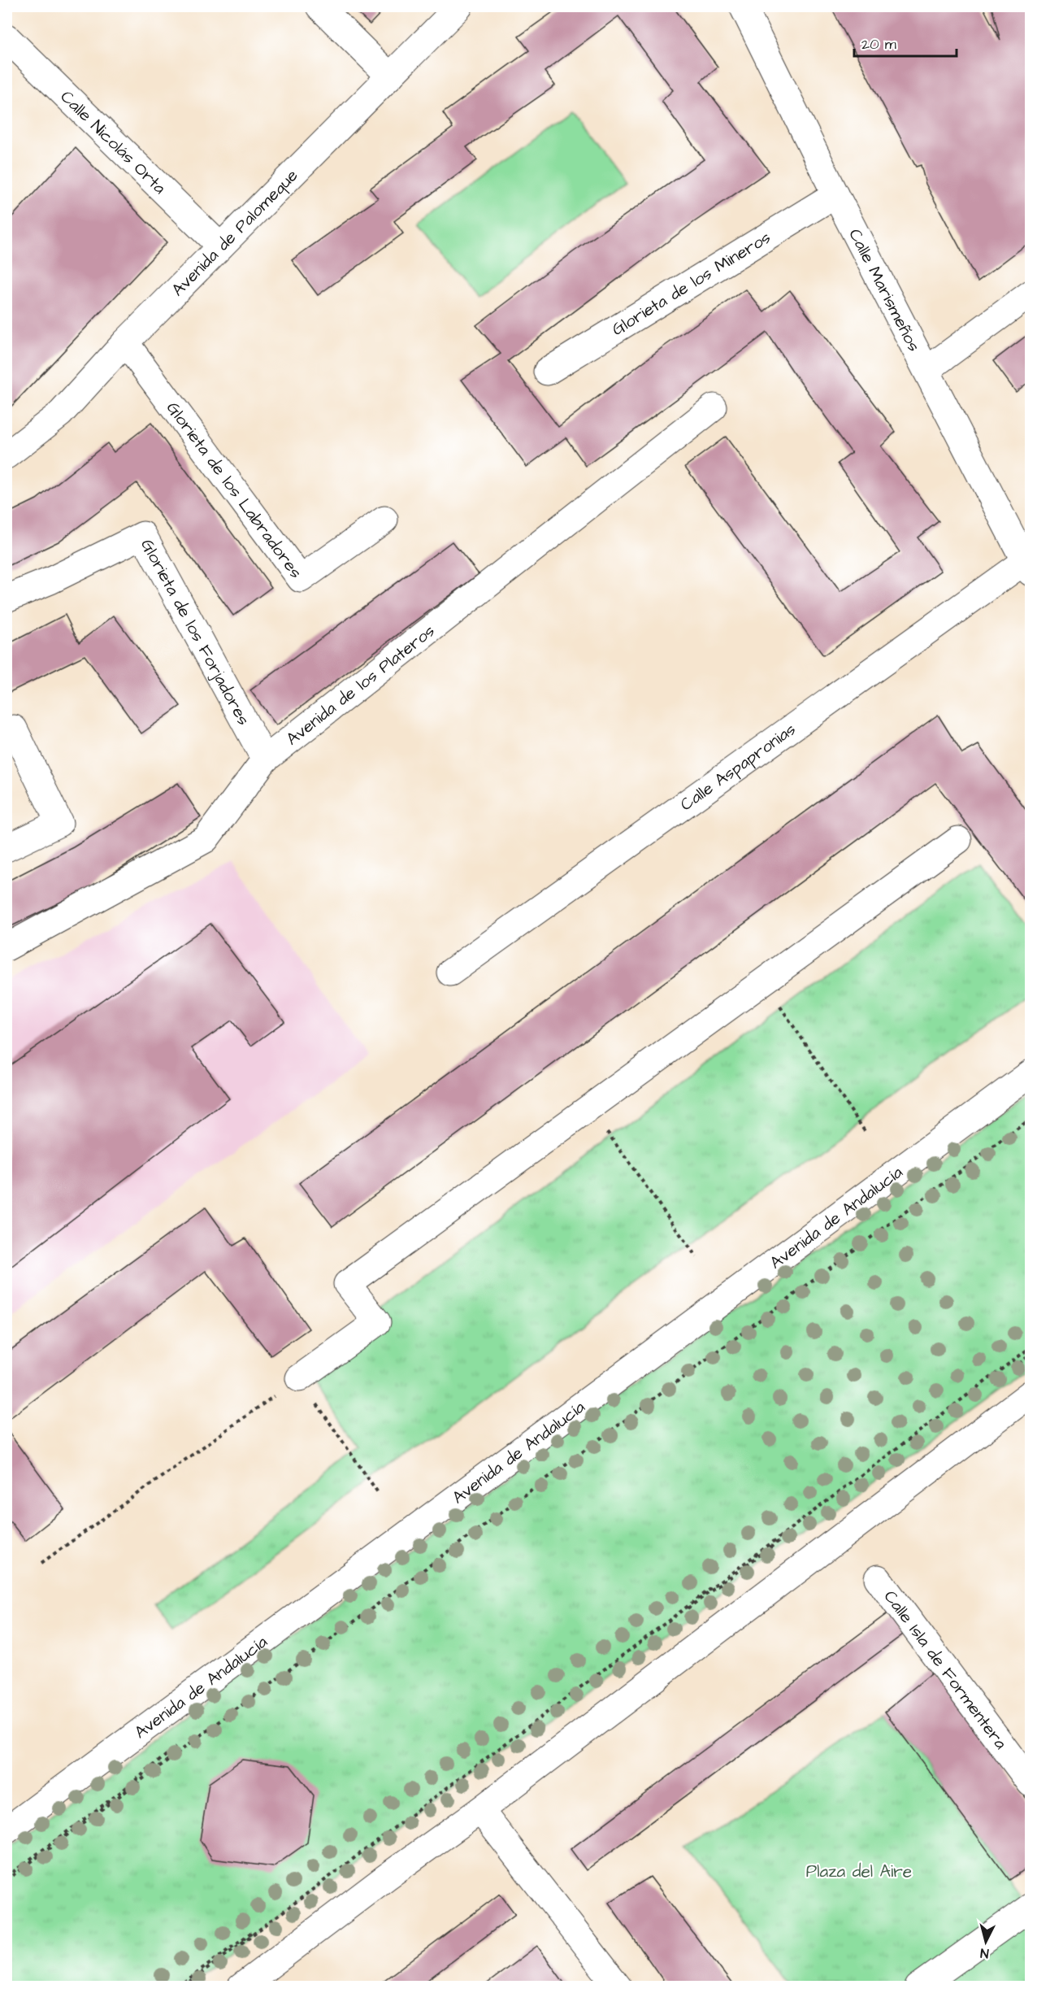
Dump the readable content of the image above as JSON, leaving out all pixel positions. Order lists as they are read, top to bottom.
{
  "streets": {
    "street": [
      "Calle Nicolás Orta",
      "Avenida de Palomeque",
      "Glorieta de los Mineros",
      "Calle Marismeños",
      "Glorieta de los Labradores",
      "Glorieta de los Forjadores",
      "Avenida de los Plateros",
      "Calle Aspapronias",
      "Avenida de Andalucía",
      "Calle Isla de Formentera"
    ]
  },
  "crossings": [
    ["Calle Nicolás Orta", "Avenida de Palomeque"],
    ["Avenida de Palomeque", "Glorieta de los Labradores"],
    ["Glorieta de los Mineros", "Calle Marismeños"],
    ["Calle Marismeños", "Calle Aspapronias"],
    ["Glorieta de los Forjadores", "Avenida de los Plateros"]
  ],
  "parks": ["Plaza del Aire"],
  "scale_bar": "20 m",
  "north": "bottom"
}
